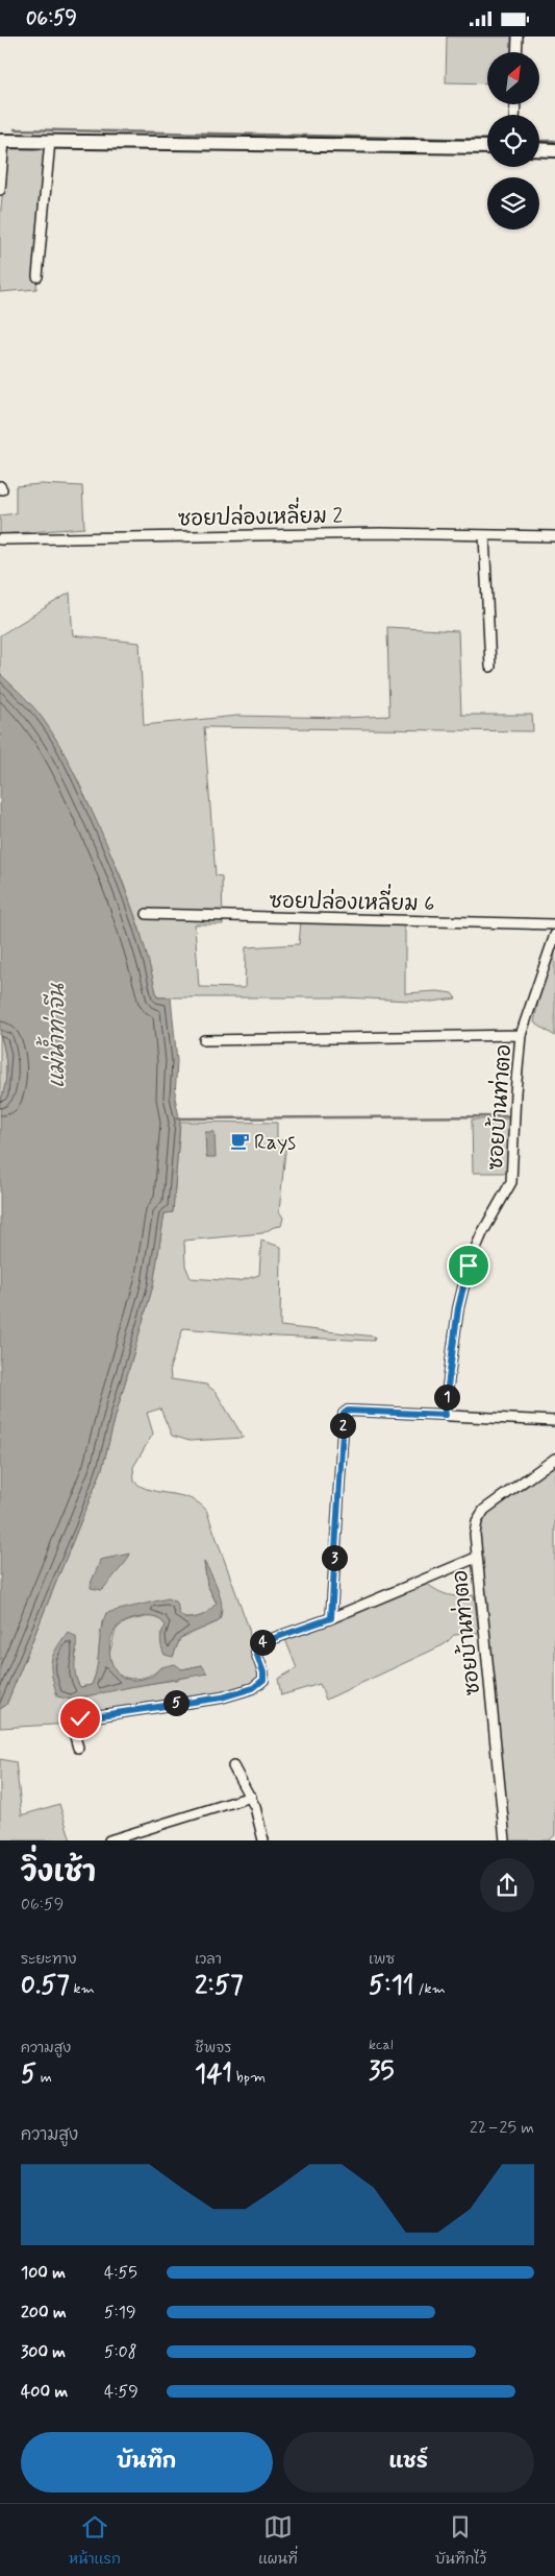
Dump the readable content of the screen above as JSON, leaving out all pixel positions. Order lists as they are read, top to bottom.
{
  "streets": {
    "street": ["ซอยปล่องเหลี่ยม 2", "ซอยปล่องเหลี่ยม 6", "ซอยบ้านท่าตอ"]
  },
  "water": ["แม่น้ำท่าจีน"],
  "places": {
    "cafe": ["Rays"]
  },
  "north": "top right",
  "page": {
    "status": "06:59",
    "pins": [
      "1",
      "2",
      "3",
      "4",
      "5"
    ],
    "heading": ["วิ่งเช้า", "06:59"],
    "stats": [
      ["ระยะทาง", "0.57 km"],
      ["เวลา", "2:57"],
      ["เพซ", "5:11 /km"],
      ["ความสูง", "5 m"],
      ["ชีพจร", "141 bpm"],
      ["kcal", "35"]
    ],
    "chart": ["ความสูง", "22–25 m"],
    "list": [
      {
        "name": "100 m",
        "note": "4:55"
      },
      {
        "name": "200 m",
        "note": "5:19"
      },
      {
        "name": "300 m",
        "note": "5:08"
      },
      {
        "name": "400 m",
        "note": "4:59"
      }
    ],
    "buttons": ["บันทึก", "แชร์"],
    "tabs": ["หน้าแรก", "แผนที่", "บันทึกไว้"]
  }
}
